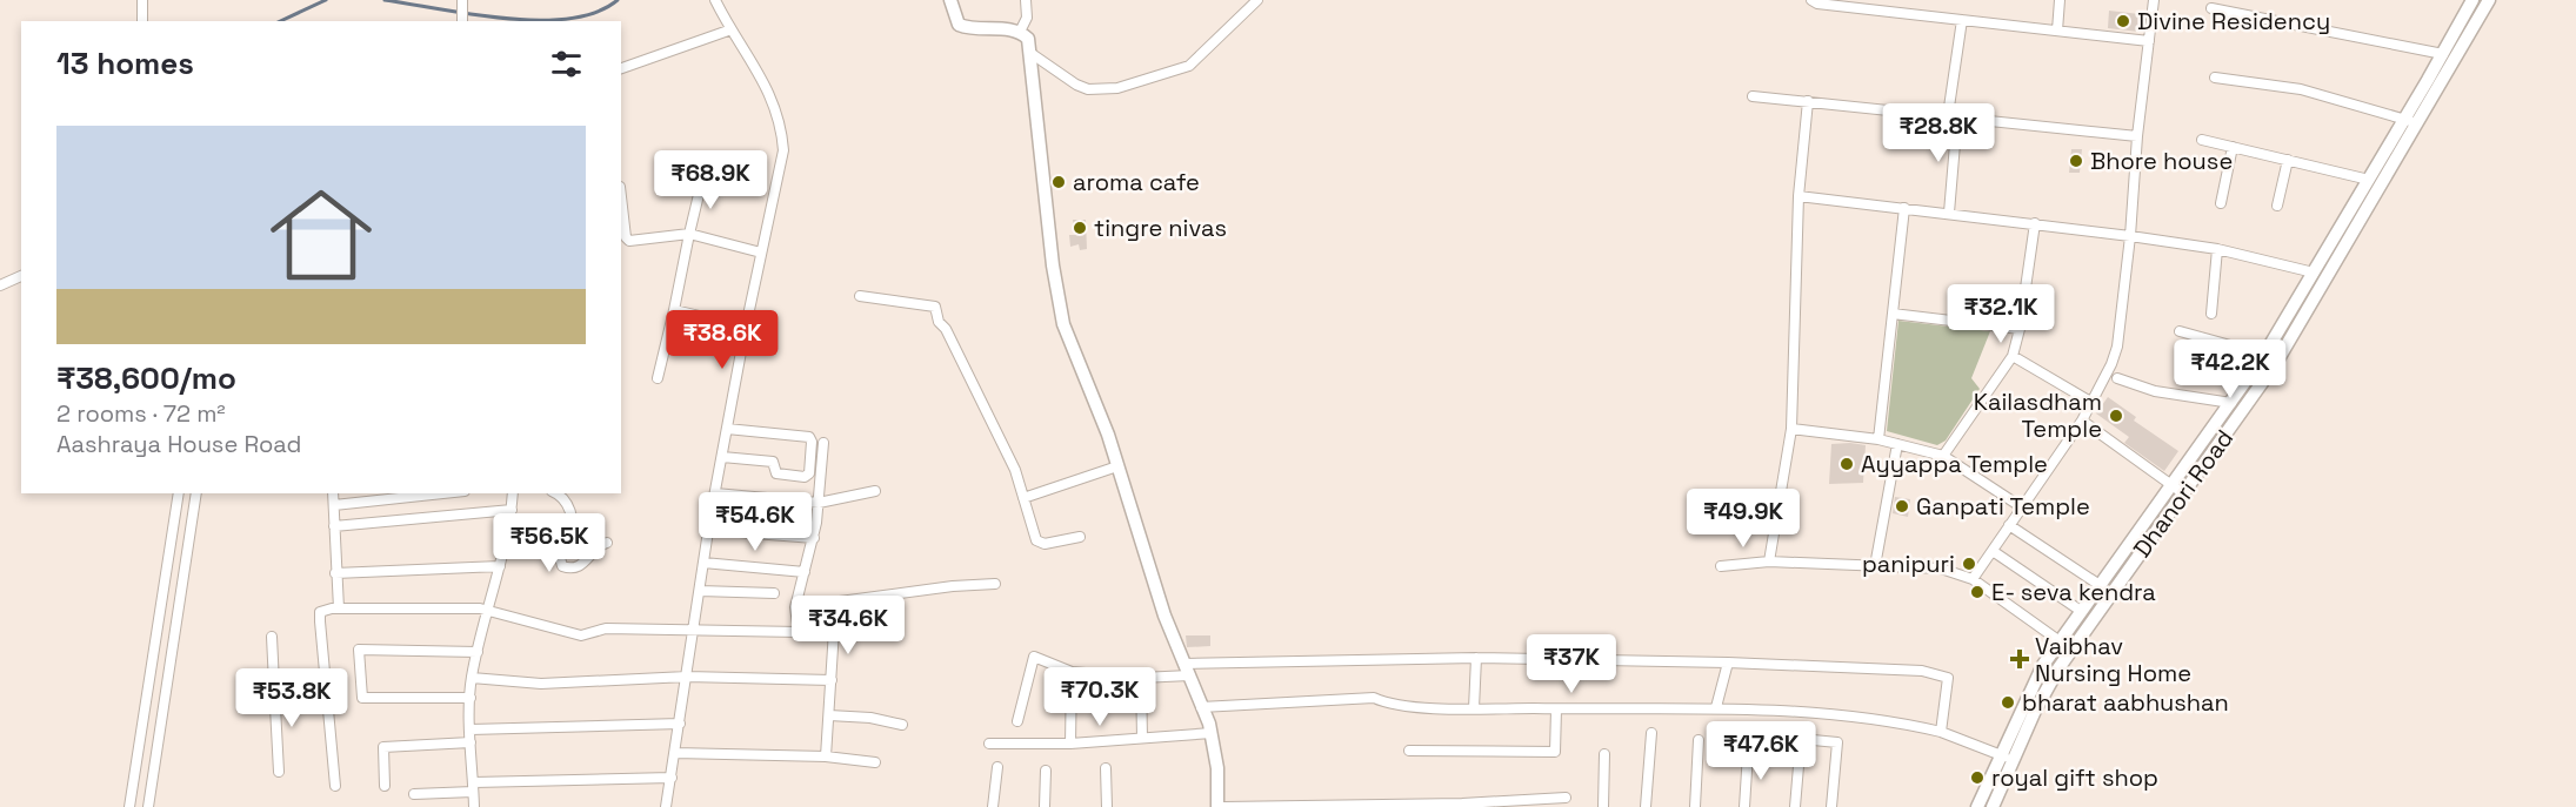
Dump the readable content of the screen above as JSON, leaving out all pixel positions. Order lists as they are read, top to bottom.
{
  "streets": {
    "main road": ["Dhanori Road"]
  },
  "places": {
    "other": [
      "Divine Residency",
      "Bhore house",
      "aroma cafe",
      "tingre nivas",
      "Kailasdham Temple",
      "Ayyappa Temple",
      "Ganpati Temple",
      "panipuri",
      "E- seva kendra",
      "bharat aabhushan",
      "royal gift shop"
    ],
    "health": ["Vaibhav Nursing Home"]
  },
  "page": {
    "heading": "13 homes",
    "price": [
      "₹28.8K",
      "₹68.9K",
      "₹32.1K",
      "₹38.6K",
      "₹42.2K",
      "₹49.9K",
      "₹54.6K",
      "₹56.5K",
      "₹34.6K",
      "₹37K",
      "₹70.3K",
      "₹53.8K",
      "₹47.6K"
    ],
    "list": [
      {
        "name": "₹38,600/mo",
        "note": "2 rooms · 72 m² · Aashraya House Road"
      }
    ]
  }
}
